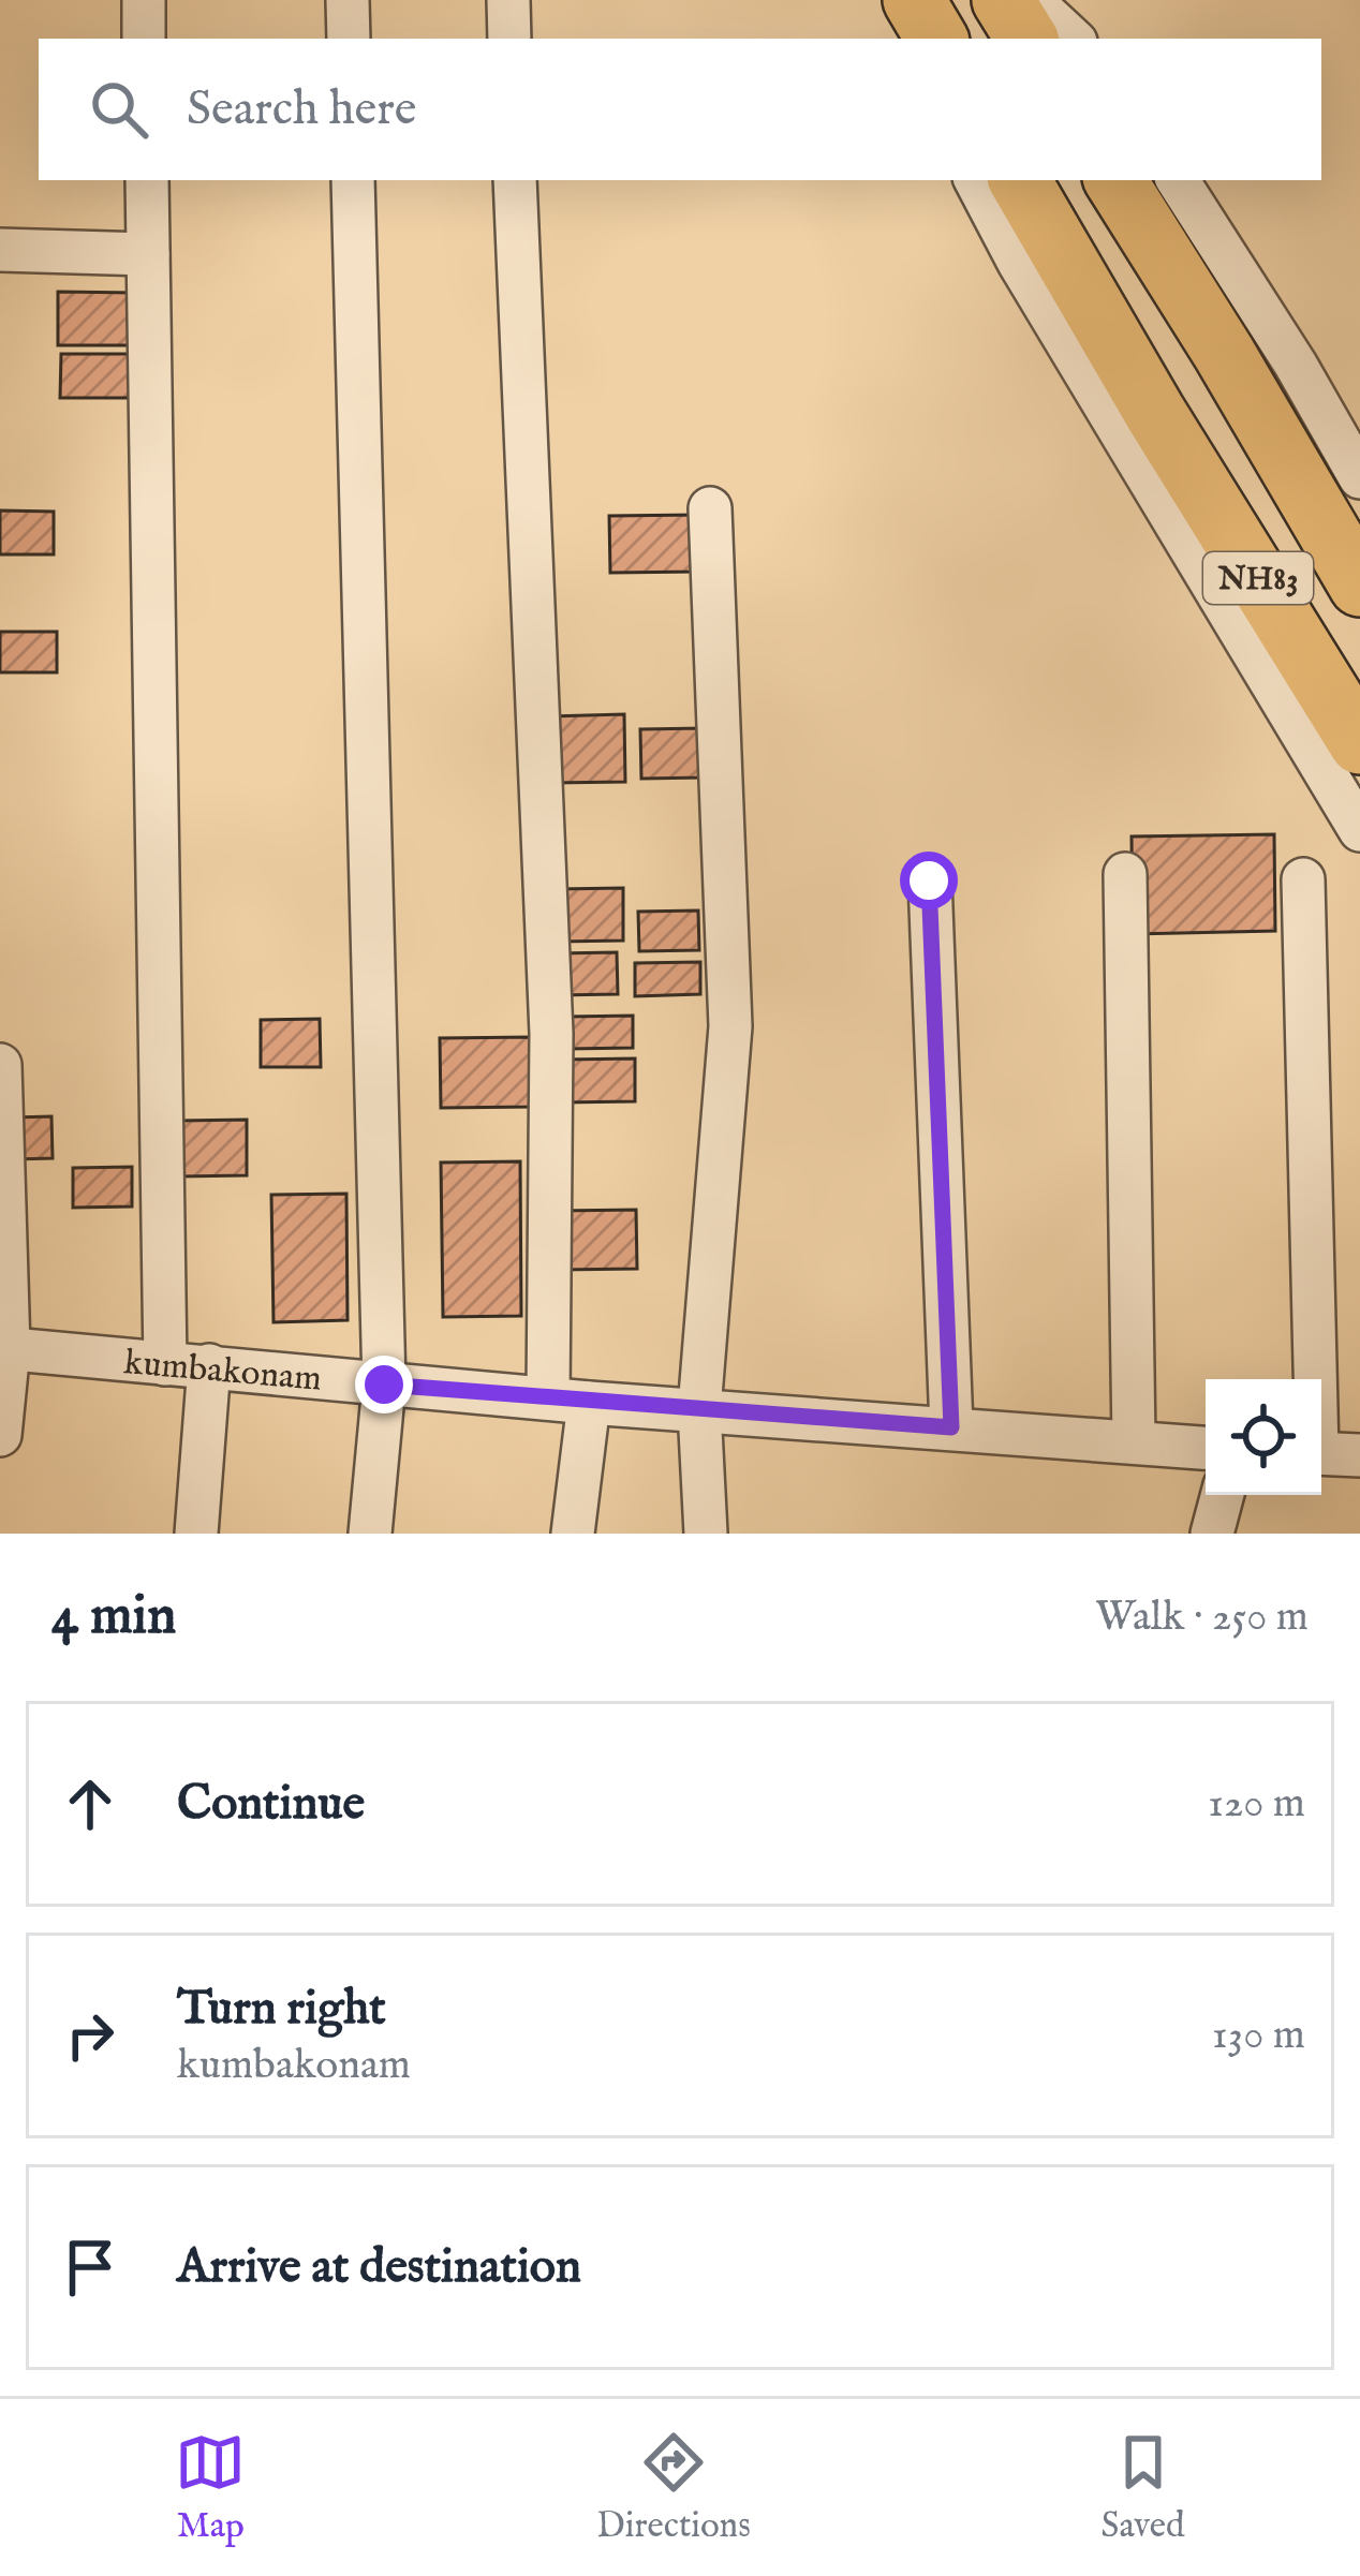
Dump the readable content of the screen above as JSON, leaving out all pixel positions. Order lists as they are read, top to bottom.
{
  "streets": {
    "highway": ["NH83"],
    "street": ["kumbakonam"]
  },
  "page": {
    "search": "Search here",
    "heading": ["4 min", "Walk · 250 m"],
    "list": [
      ["Continue", "120 m"],
      ["Turn right", "kumbakonam", "130 m"],
      "Arrive at destination"
    ],
    "nav": ["Map", "Directions", "Saved"]
  }
}
